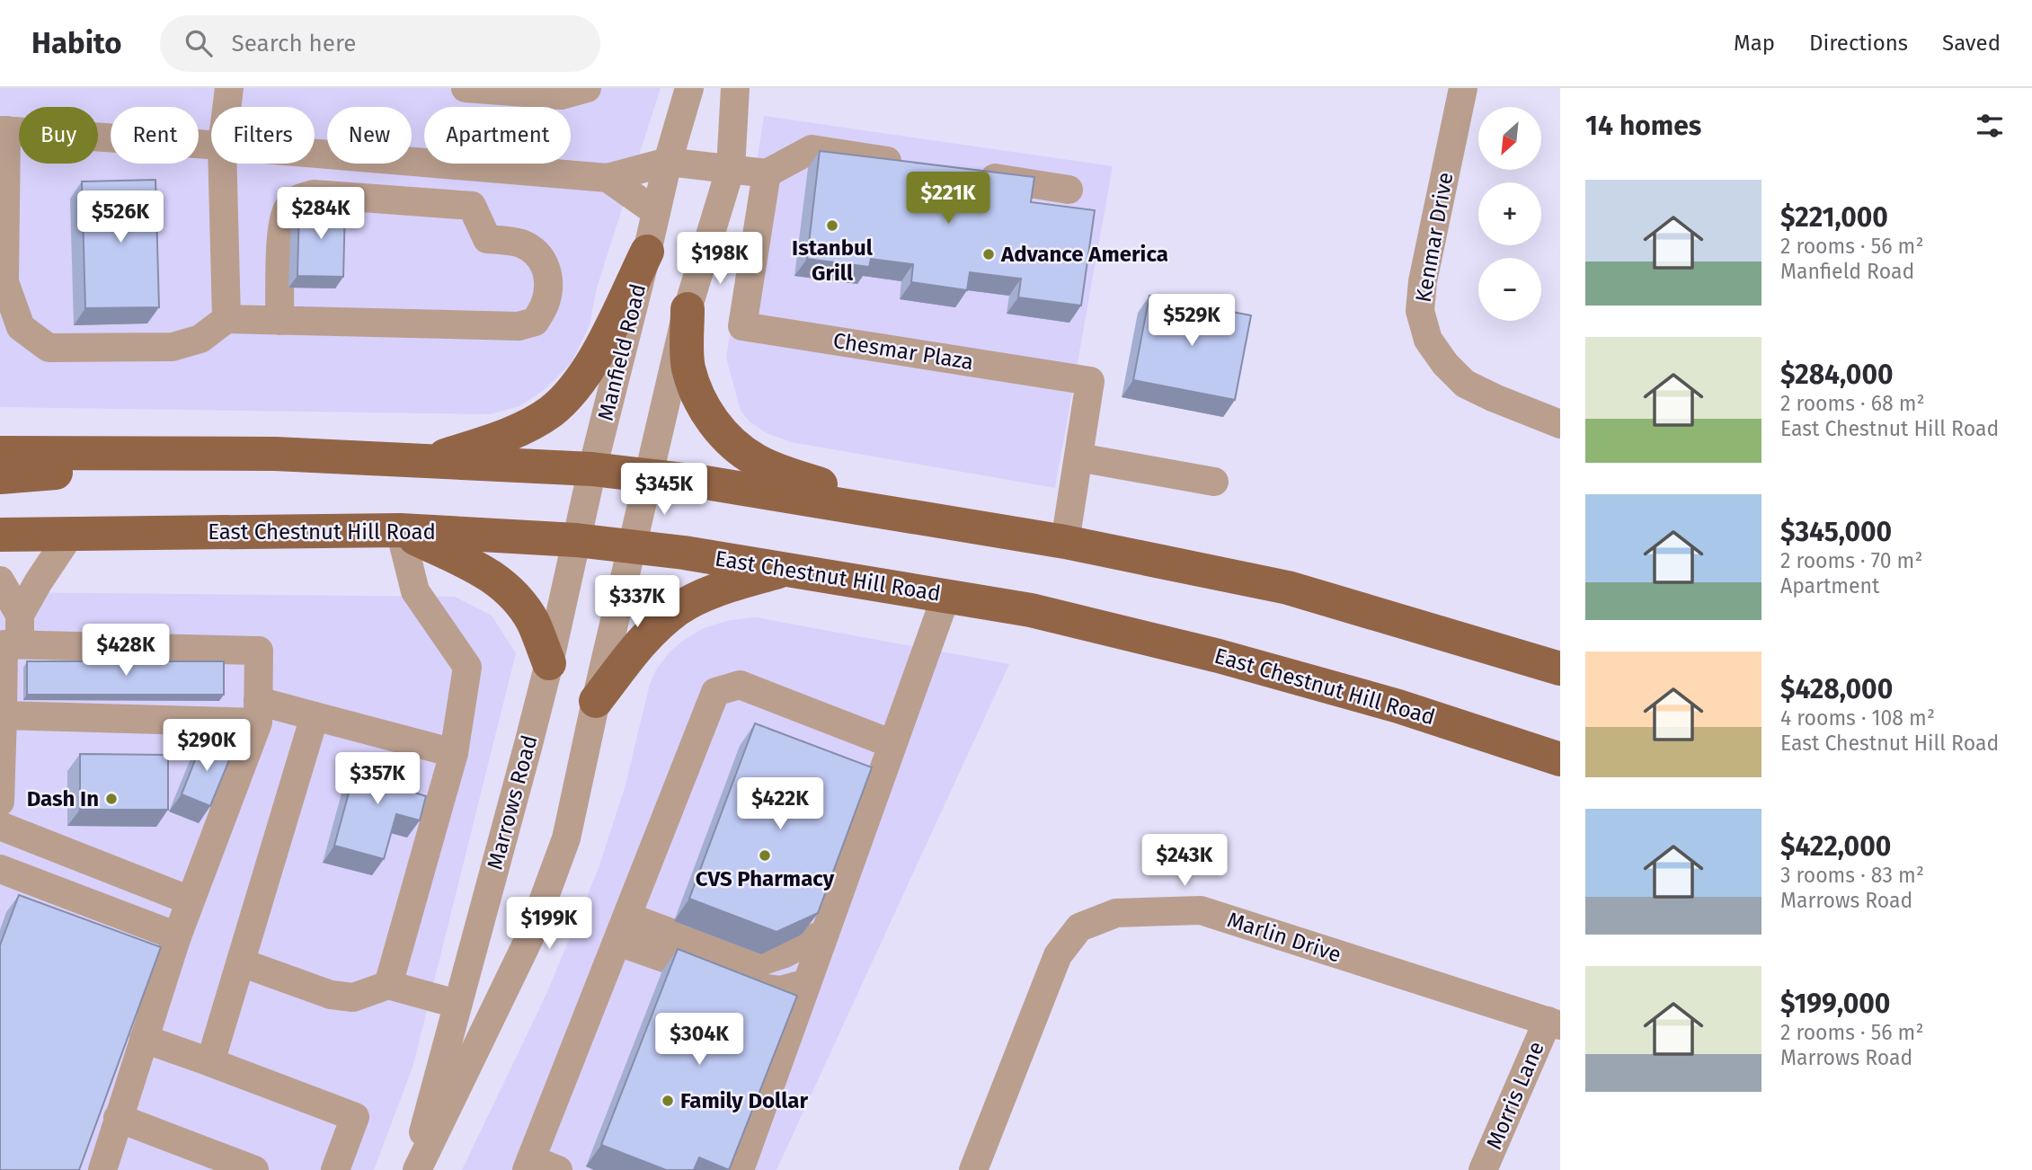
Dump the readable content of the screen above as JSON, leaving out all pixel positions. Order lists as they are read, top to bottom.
{
  "streets": {
    "main road": ["East Chestnut Hill Road"],
    "street": [
      "Kenmar Drive",
      "Chesmar Plaza",
      "Manfield Road",
      "Marrows Road",
      "Marlin Drive",
      "Morris Lane"
    ]
  },
  "crossings": [
    ["Manfield Road", "Marrows Road"],
    ["East Chestnut Hill Road", "Marrows Road"],
    ["Marlin Drive", "Morris Lane"]
  ],
  "places": [
    "Istanbul Grill",
    "Advance America",
    "Dash In",
    "CVS Pharmacy",
    "Family Dollar"
  ],
  "north": "bottom left",
  "page": {
    "header": "Habito",
    "search": "Search here",
    "nav": ["Map", "Directions", "Saved"],
    "heading": "14 homes",
    "map_buttons": ["+", "−"],
    "chip": [
      "Buy",
      "Rent",
      "Filters",
      "New",
      "Apartment"
    ],
    "list": [
      {
        "name": "$221,000",
        "note": "2 rooms · 56 m² · Manfield Road"
      },
      {
        "name": "$284,000",
        "note": "2 rooms · 68 m² · East Chestnut Hill Road"
      },
      {
        "name": "$345,000",
        "note": "2 rooms · 70 m² · Apartment"
      },
      {
        "name": "$428,000",
        "note": "4 rooms · 108 m² · East Chestnut Hill Road"
      },
      {
        "name": "$422,000",
        "note": "3 rooms · 83 m² · Marrows Road"
      },
      {
        "name": "$199,000",
        "note": "2 rooms · 56 m² · Marrows Road"
      }
    ],
    "price": [
      "$221K",
      "$284K",
      "$526K",
      "$198K",
      "$529K",
      "$345K",
      "$337K",
      "$428K",
      "$290K",
      "$357K",
      "$422K",
      "$243K",
      "$199K",
      "$304K"
    ]
  }
}
